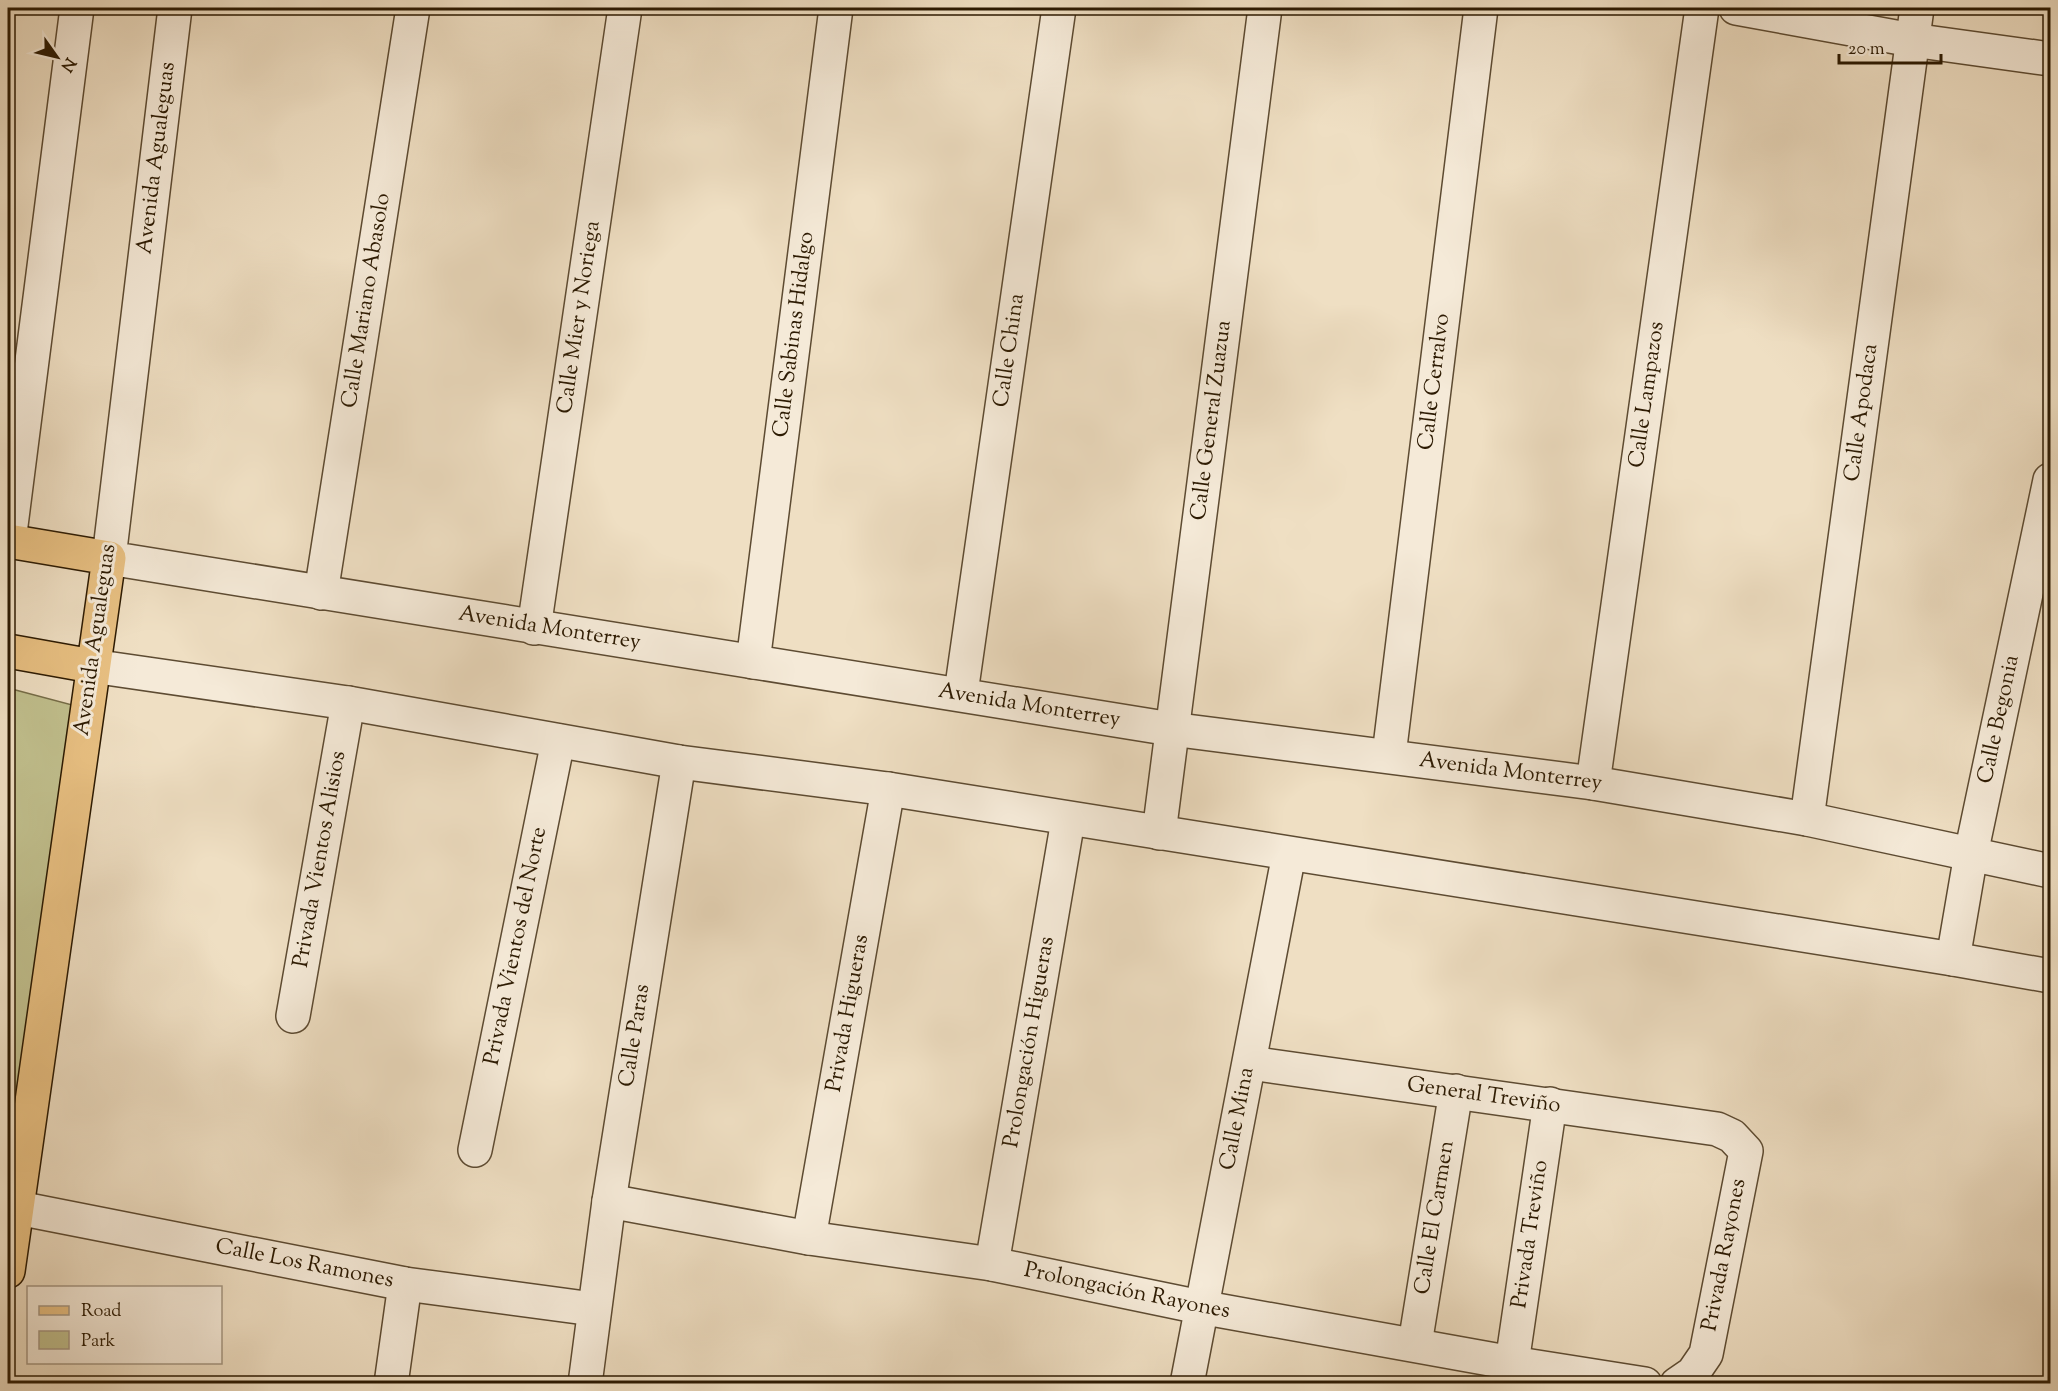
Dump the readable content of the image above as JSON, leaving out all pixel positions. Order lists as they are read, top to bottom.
{
  "streets": {
    "main road": ["Avenida Agualeguas", "Avenida Monterrey"],
    "street": [
      "Calle Mariano Abasolo",
      "Calle Mier y Noriega",
      "Calle Sabinas Hidalgo",
      "Calle China",
      "Calle Cerralvo",
      "Calle Lampazos",
      "Calle Apodaca",
      "Calle General Zuazua",
      "Calle Begonia",
      "Privada Vientos Alisios",
      "Privada Vientos del Norte",
      "Privada Higueras",
      "Calle Paras",
      "Prolongación Higueras",
      "General Treviño",
      "Calle Mina",
      "Calle El Carmen",
      "Privada Treviño",
      "Privada Rayones",
      "Calle Los Ramones",
      "Prolongación Rayones"
    ]
  },
  "crossings": [
    ["Avenida Agualeguas", "Avenida Monterrey"],
    ["Avenida Agualeguas", "Calle Los Ramones"],
    ["Calle Mariano Abasolo", "Avenida Monterrey"],
    ["Calle Mier y Noriega", "Avenida Monterrey"],
    ["Calle Sabinas Hidalgo", "Avenida Monterrey"],
    ["Calle China", "Avenida Monterrey"],
    ["Calle Cerralvo", "Avenida Monterrey"],
    ["Calle Lampazos", "Avenida Monterrey"],
    ["Calle Apodaca", "Avenida Monterrey"],
    ["Calle General Zuazua", "Avenida Monterrey"],
    ["Avenida Monterrey", "Calle Begonia"],
    ["Privada Higueras", "Prolongación Rayones"],
    ["Calle Paras", "Calle Los Ramones"],
    ["Calle Paras", "Prolongación Rayones"],
    ["Prolongación Higueras", "Prolongación Rayones"],
    ["General Treviño", "Calle Mina"],
    ["General Treviño", "Calle El Carmen"],
    ["General Treviño", "Privada Treviño"],
    ["General Treviño", "Privada Rayones"],
    ["Calle Mina", "Prolongación Rayones"],
    ["Calle El Carmen", "Prolongación Rayones"],
    ["Privada Treviño", "Prolongación Rayones"]
  ],
  "legend": ["Road", "Park"],
  "scale_bar": "20 m",
  "north": "bottom right"
}
